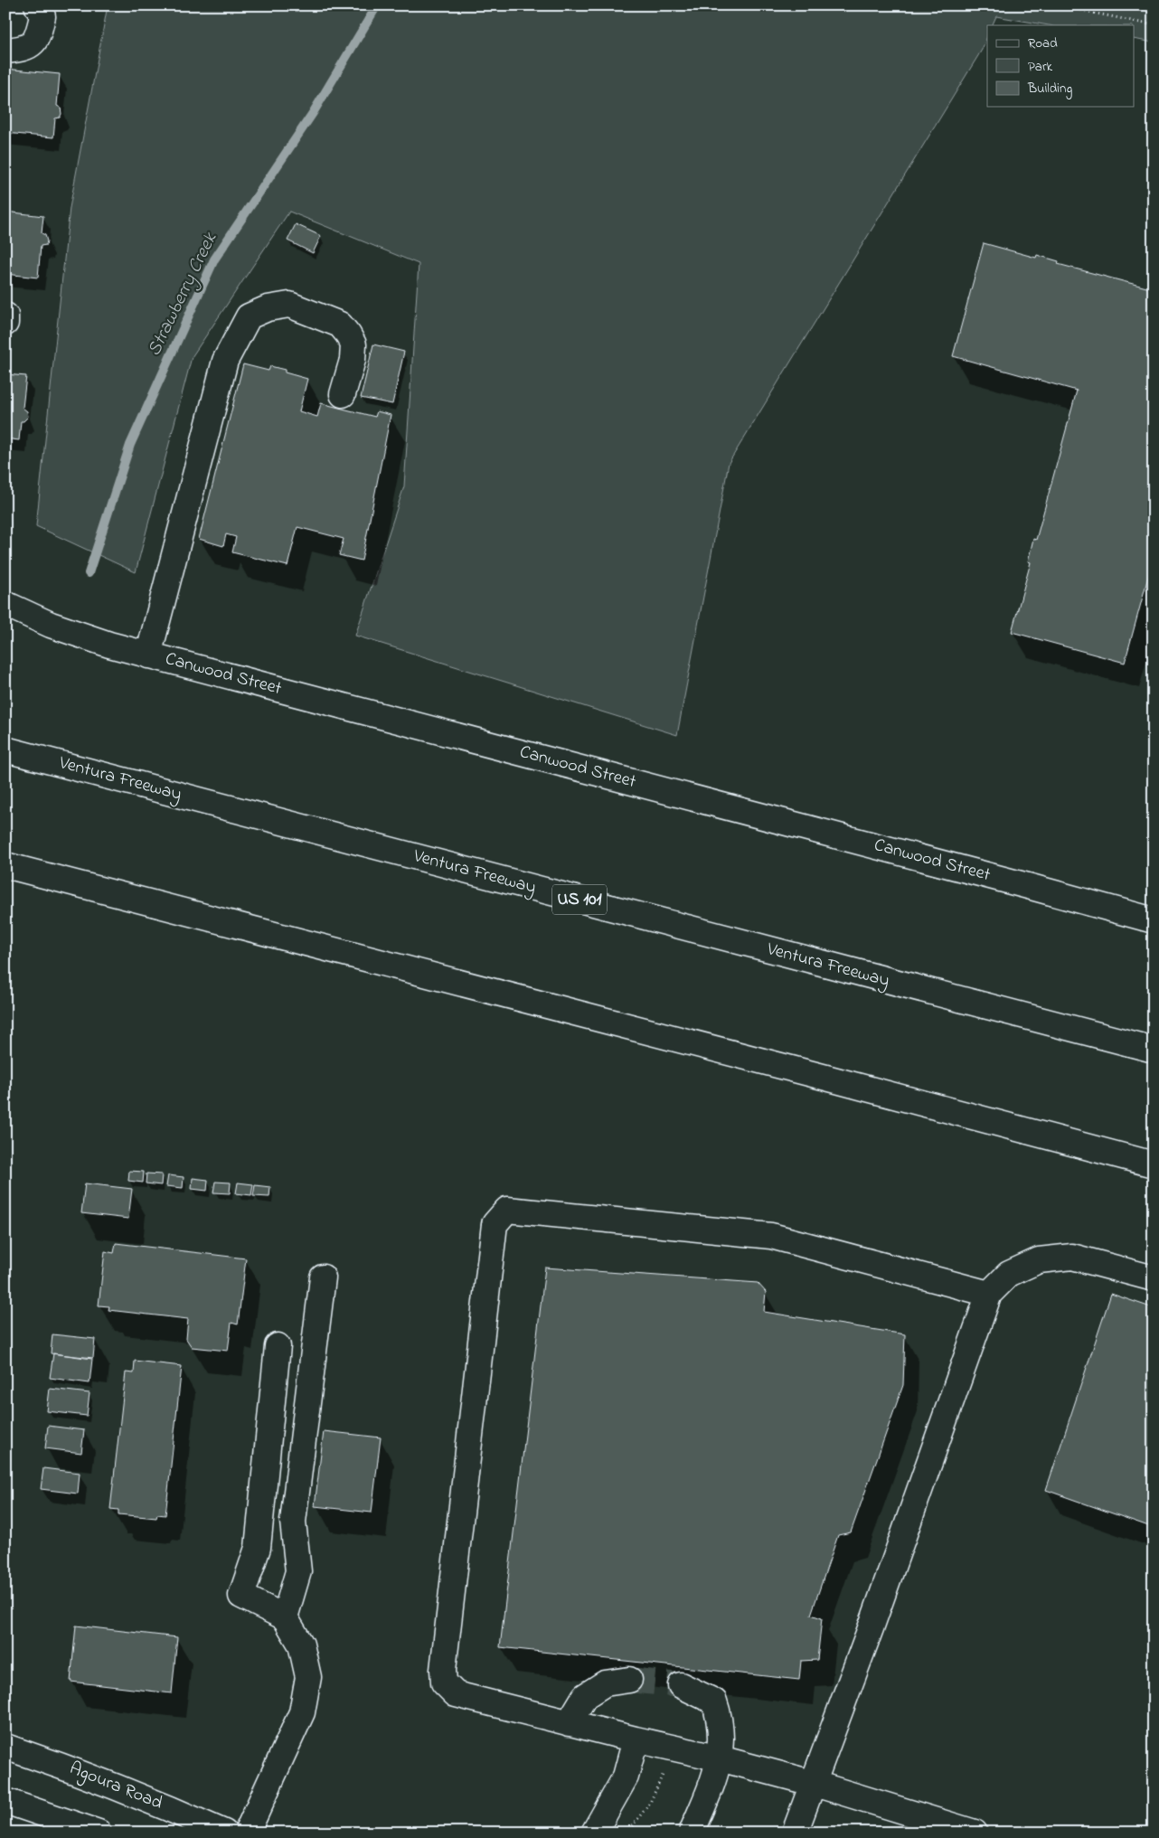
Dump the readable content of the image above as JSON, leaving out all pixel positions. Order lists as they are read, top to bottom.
{
  "streets": {
    "main road": [
      "Canwood Street",
      "Ventura Freeway",
      "US 101",
      "Agoura Road"
    ]
  },
  "water": ["Strawberry Creek"],
  "legend": ["Road", "Park", "Building"]
}
